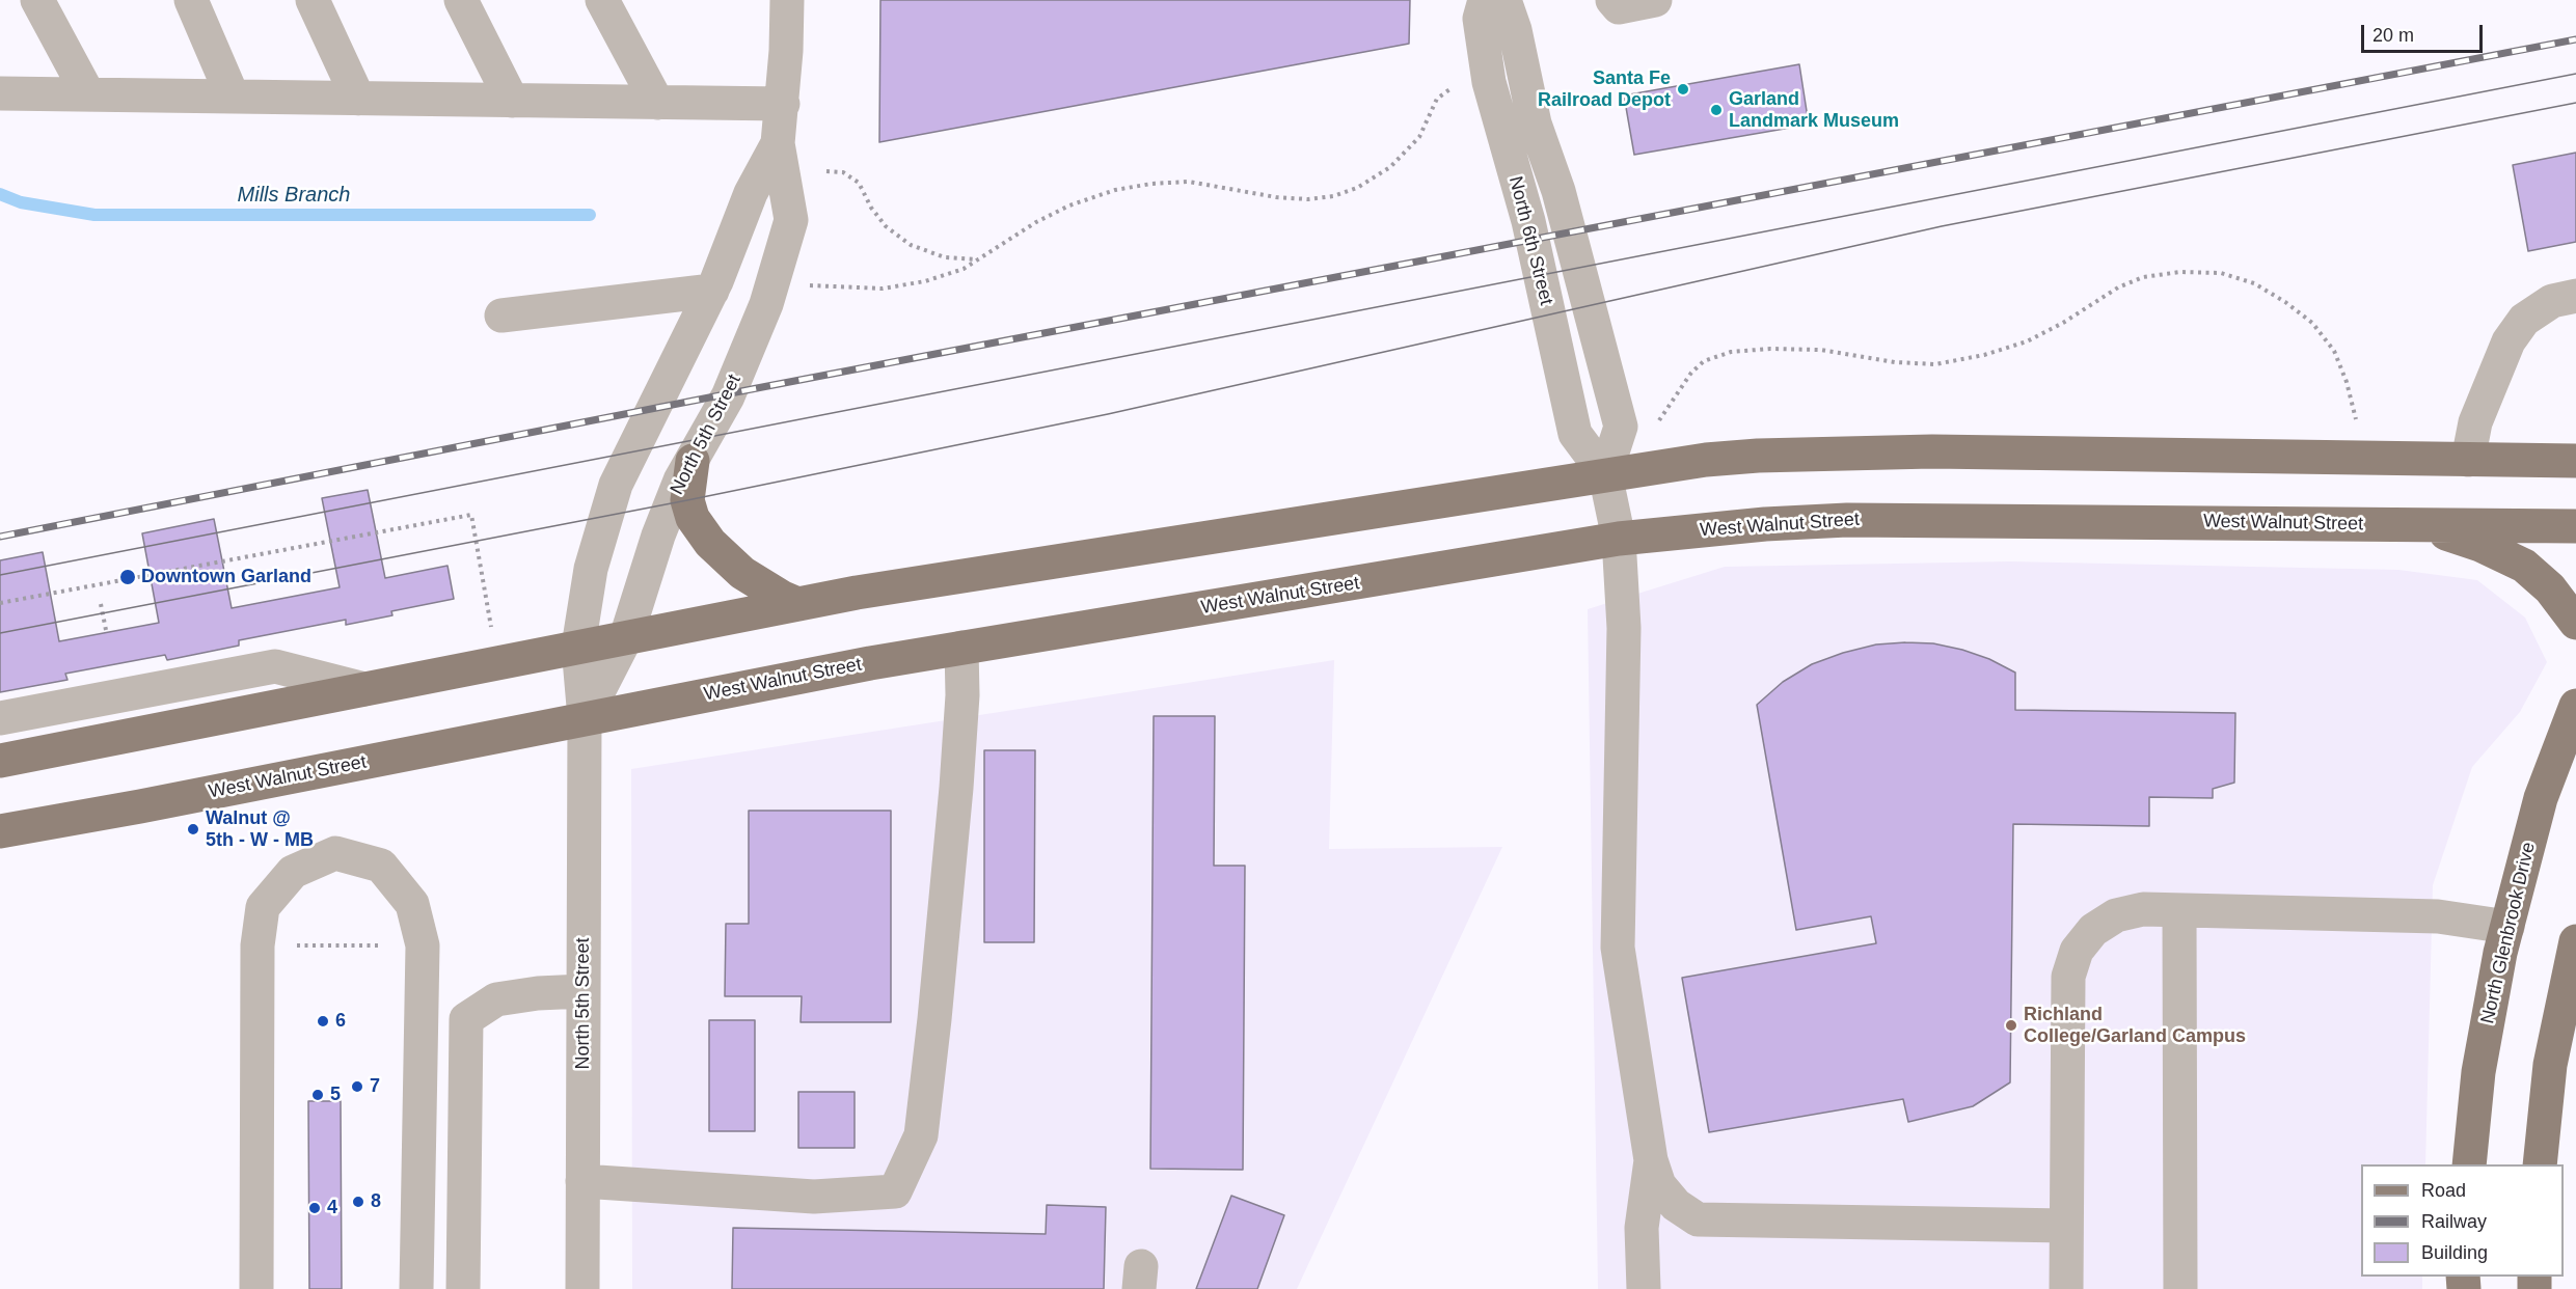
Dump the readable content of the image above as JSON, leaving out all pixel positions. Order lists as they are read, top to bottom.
{
  "streets": {
    "main road": ["West Walnut Street", "North Glenbrook Drive"],
    "street": ["North 6th Street", "North 5th Street"]
  },
  "crossings": [
    ["North 6th Street", "West Walnut Street"],
    ["North 5th Street", "West Walnut Street"]
  ],
  "water": ["Mills Branch"],
  "places": [
    "Santa Fe Railroad Depot",
    "Garland Landmark Museum",
    "Downtown Garland",
    "Walnut @ 5th - W - MB",
    "6",
    "Richland College/Garland Campus",
    "7",
    "5",
    "8",
    "4"
  ],
  "legend": ["Road", "Railway", "Building"],
  "scale_bar": "20 m"
}
